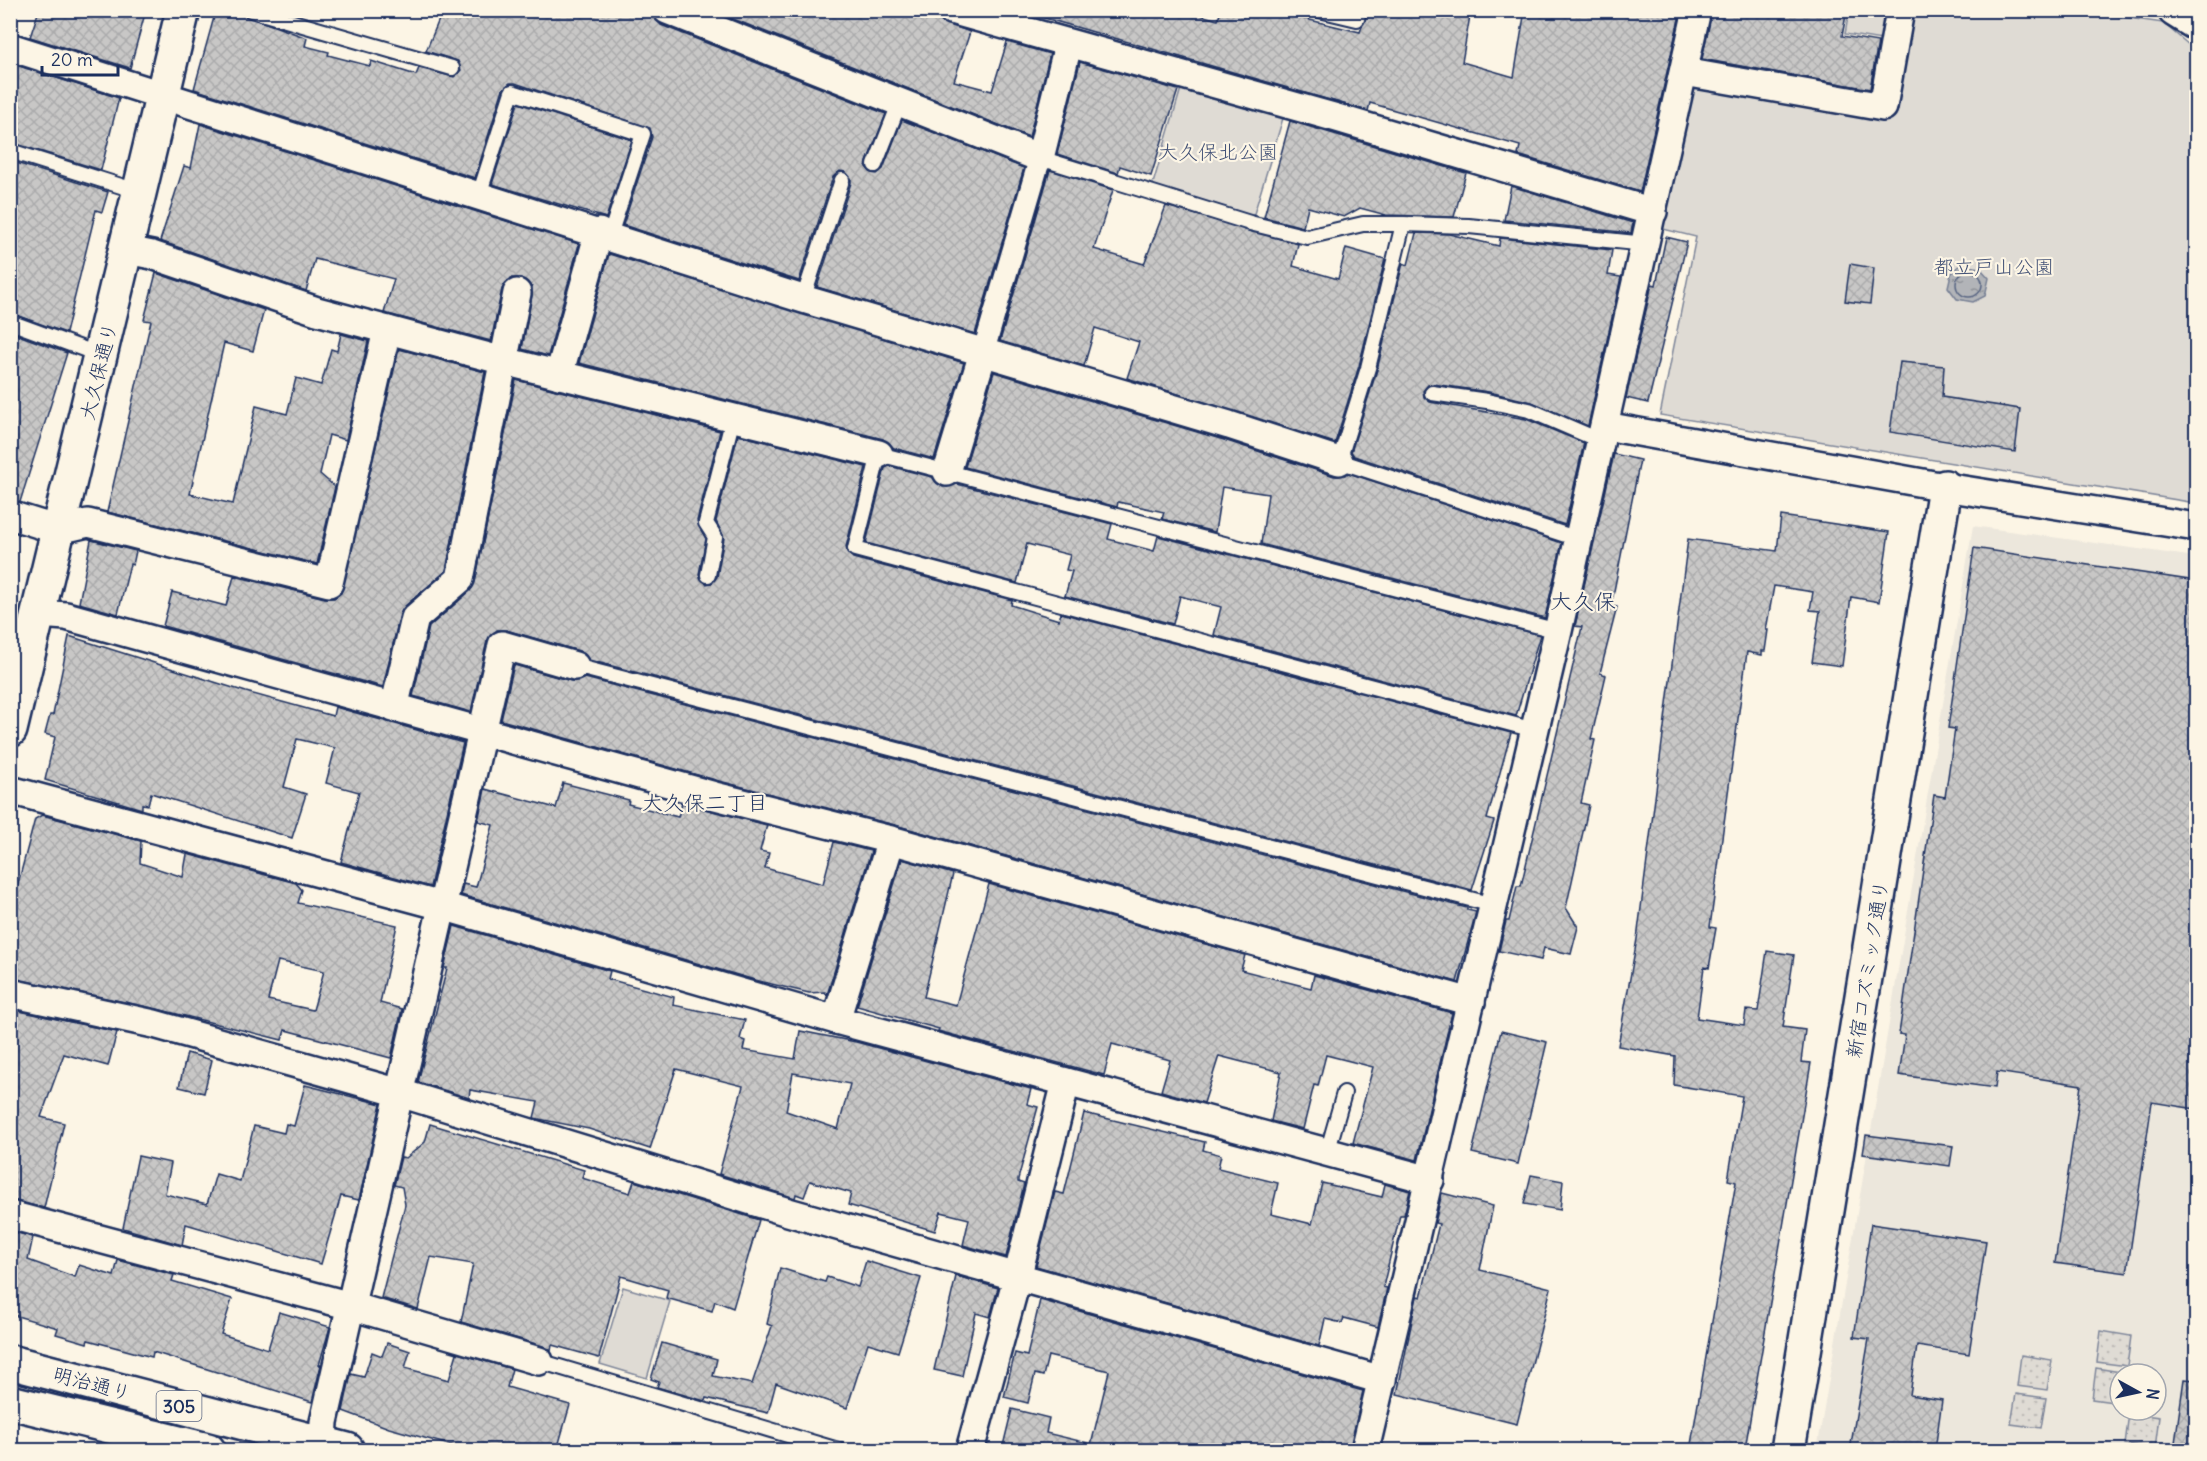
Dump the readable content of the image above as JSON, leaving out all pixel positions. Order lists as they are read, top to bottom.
{
  "streets": {
    "main road": [
      "大久保通り",
      "新宿コズミック通り",
      "明治通り",
      "305"
    ]
  },
  "districts": ["大久保", "大久保二丁目"],
  "parks": ["大久保北公園", "都立戸山公園"],
  "scale_bar": "20 m",
  "north": "right"
}
